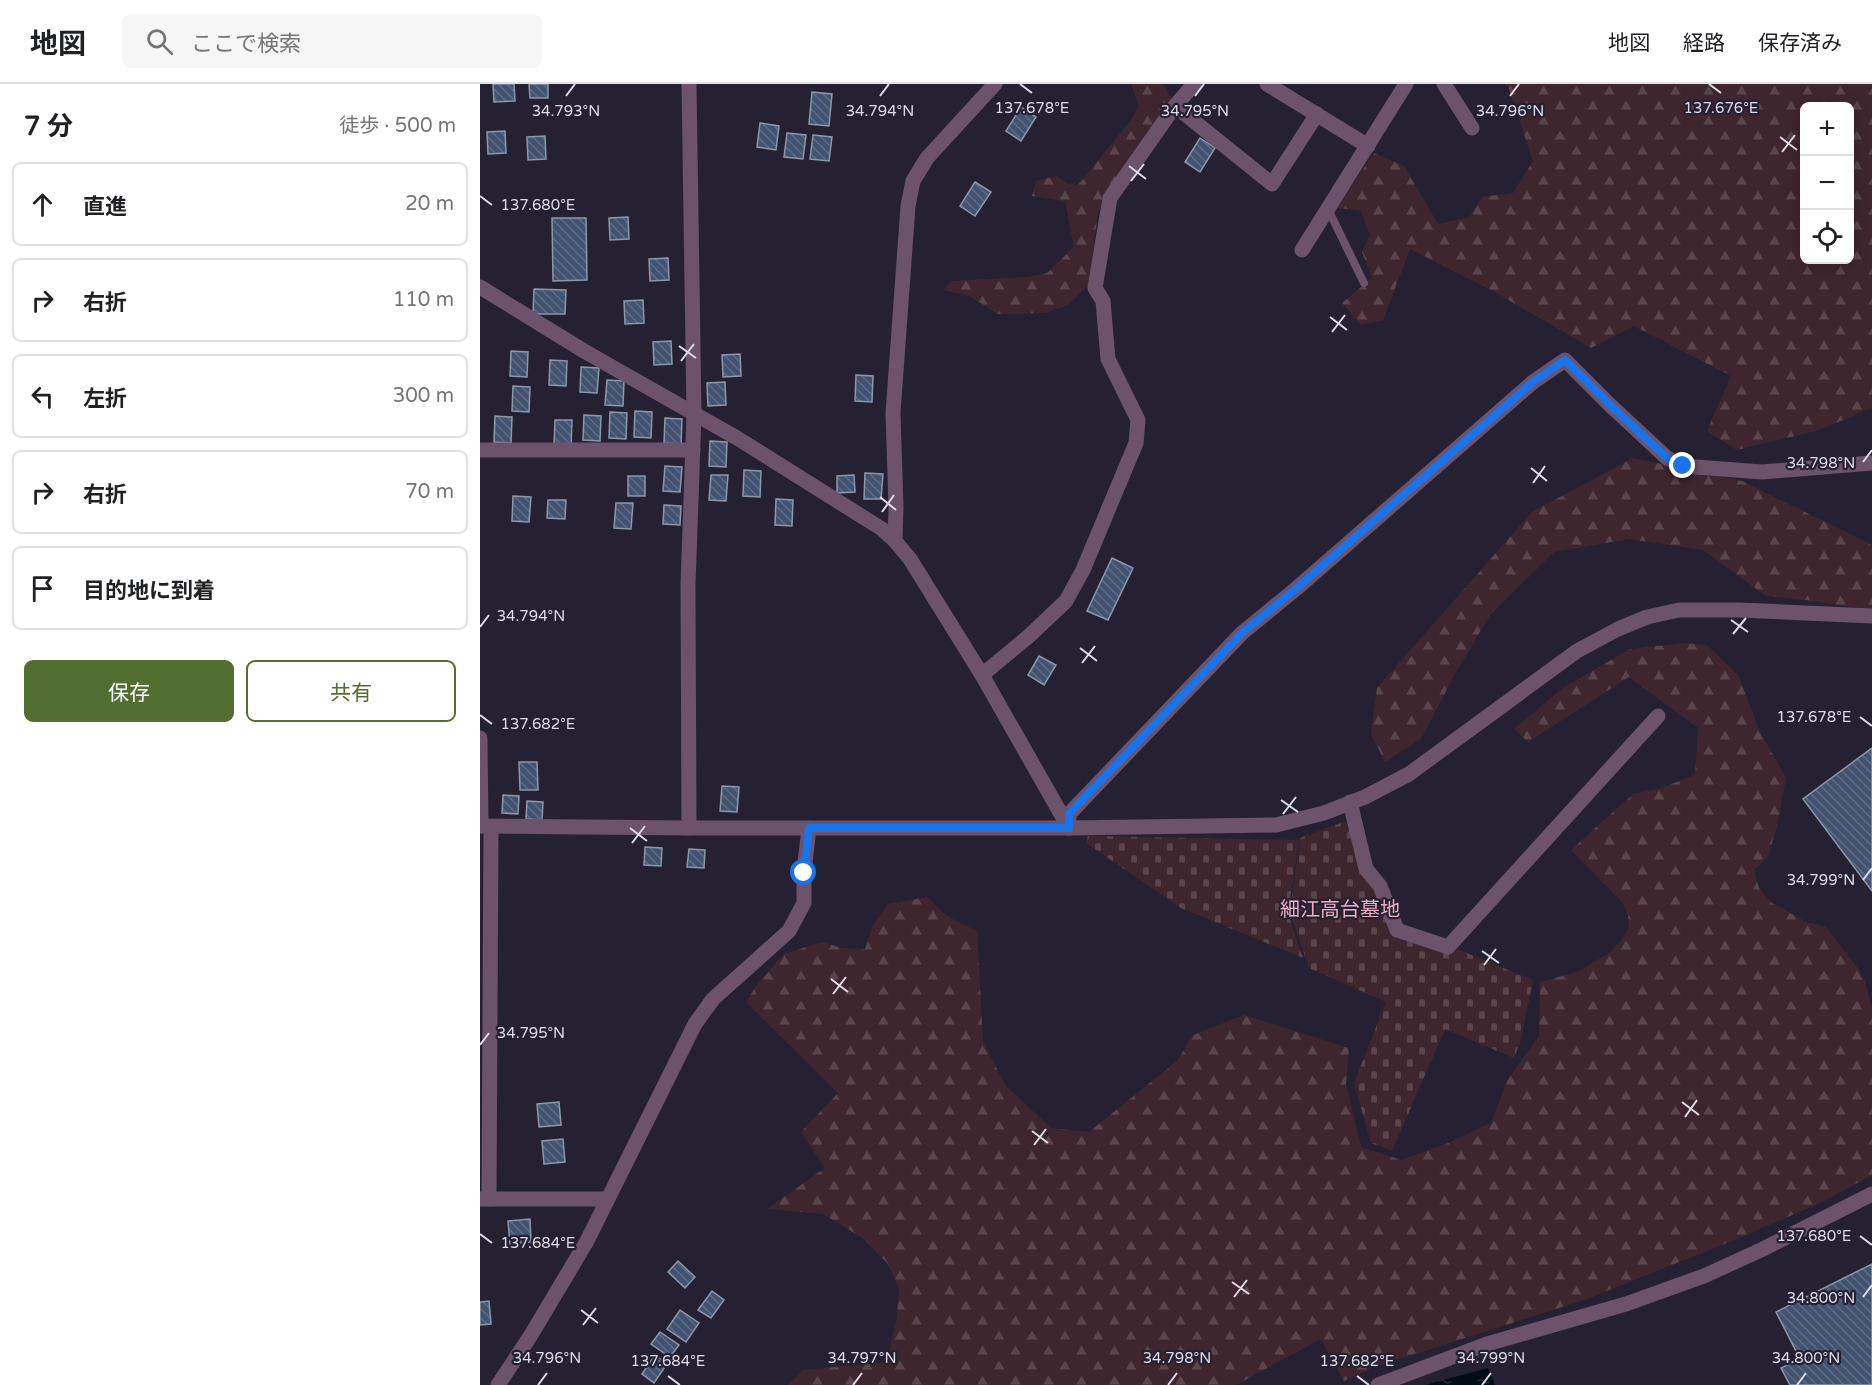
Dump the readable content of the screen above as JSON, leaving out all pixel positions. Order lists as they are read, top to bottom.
{
  "parks": ["細江高台墓地"],
  "page": {
    "header": "地図",
    "search": "ここで検索",
    "nav": ["地図", "経路", "保存済み"],
    "heading": ["7 分", "徒歩 · 500 m"],
    "map_buttons": ["+", "−"],
    "list": [
      ["直進", "20 m"],
      ["右折", "110 m"],
      ["左折", "300 m"],
      ["右折", "70 m"],
      "目的地に到着"
    ],
    "buttons": ["保存", "共有"]
  },
  "coordinates": [
    "137.676°E",
    "137.678°E",
    "34.793°N",
    "34.794°N",
    "34.795°N",
    "34.796°N",
    "137.680°E",
    "34.798°N",
    "137.682°E",
    "34.799°N",
    "137.684°E",
    "34.800°N",
    "34.797°N"
  ]
}
